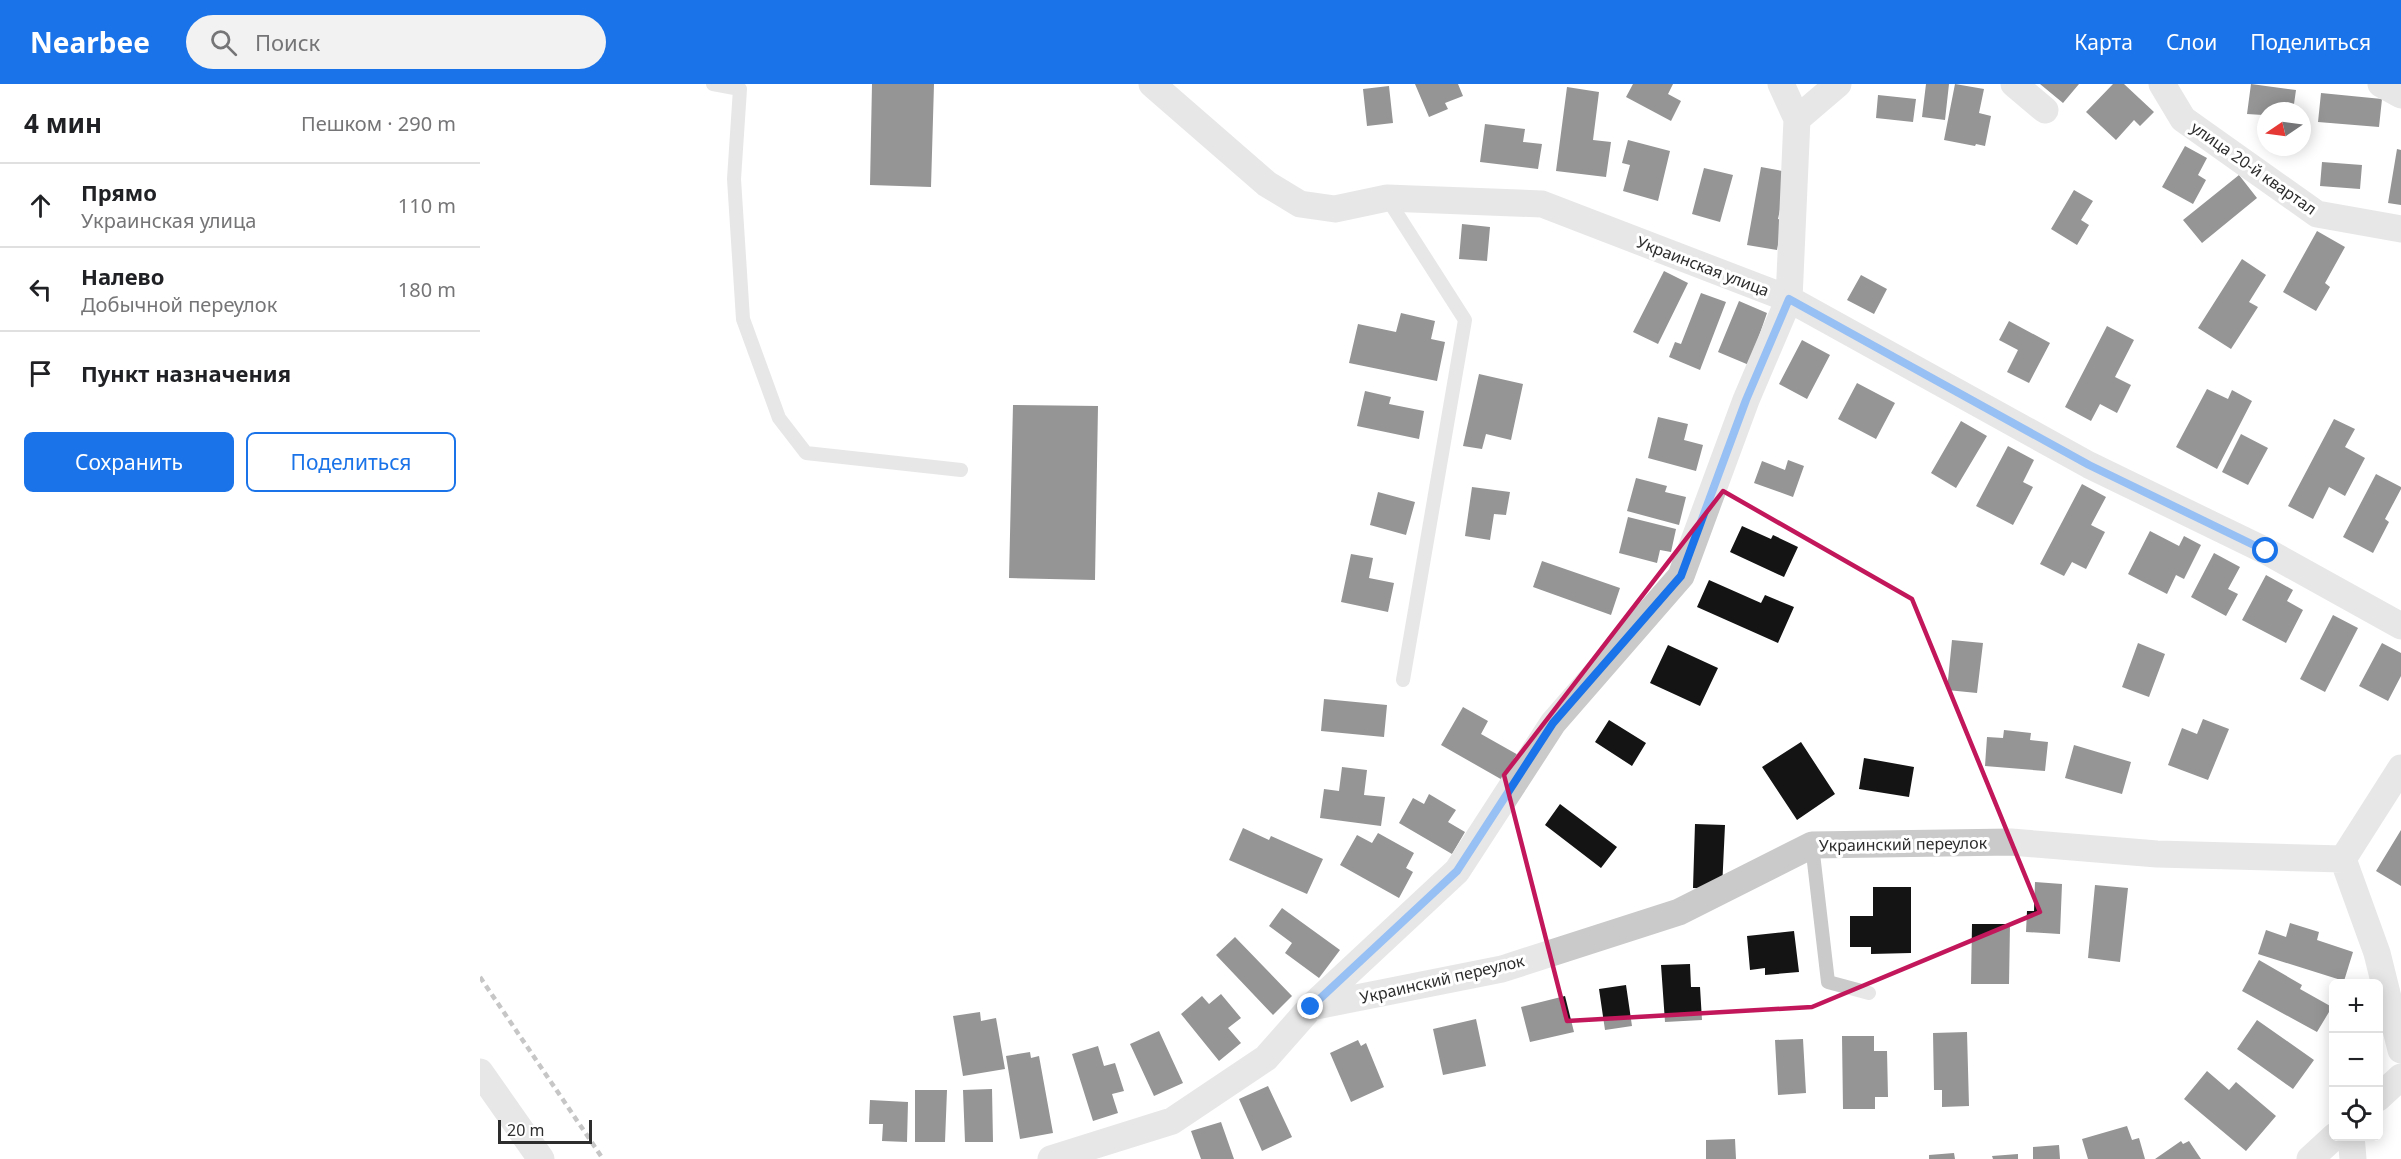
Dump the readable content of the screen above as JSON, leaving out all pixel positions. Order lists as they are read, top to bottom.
{
  "streets": {
    "street": ["улица 20-й квартал", "Украинская улица", "Украинский переулок"]
  },
  "scale_bar": "20 m",
  "north": "left",
  "page": {
    "header": "Nearbee",
    "search": "Поиск",
    "nav": ["Карта", "Слои", "Поделиться"],
    "heading": ["4 мин", "Пешком · 290 m"],
    "list": [
      ["Прямо", "Украинская улица", "110 m"],
      ["Налево", "Добычной переулок", "180 m"],
      "Пункт назначения"
    ],
    "buttons": ["Сохранить", "Поделиться"],
    "map_buttons": ["+", "−"],
    "scale": "20 m"
  }
}
